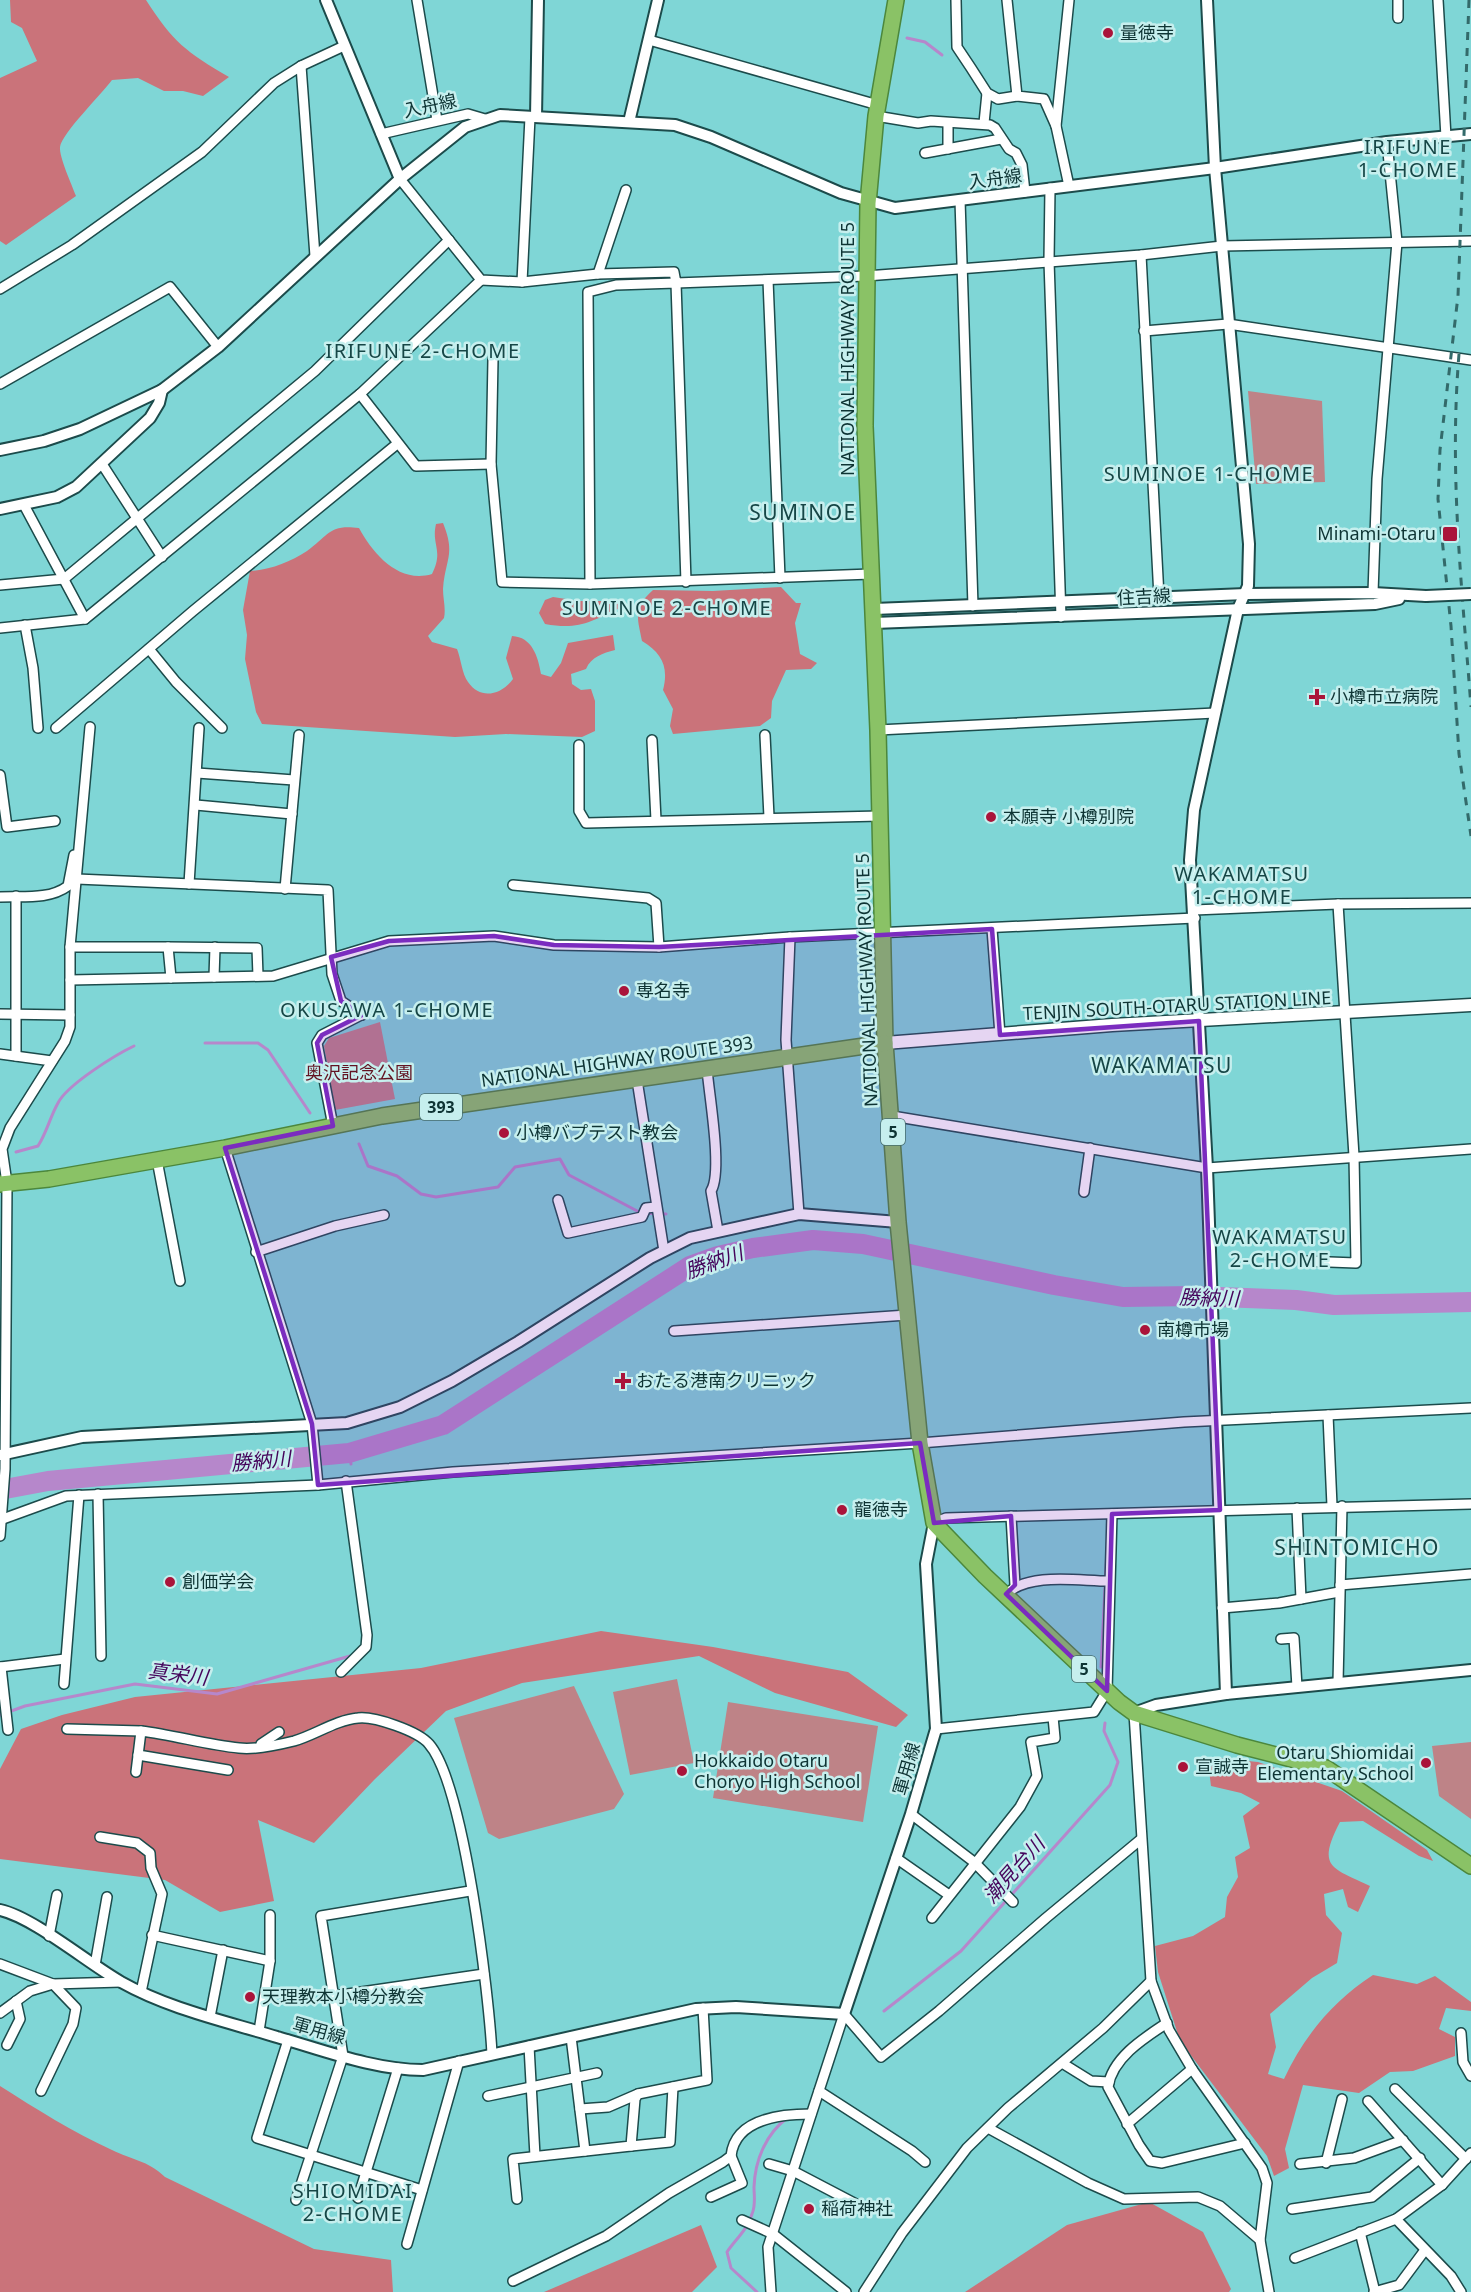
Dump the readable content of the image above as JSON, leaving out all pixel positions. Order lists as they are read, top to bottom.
{
  "streets": {
    "highway": [
      "NATIONAL HIGHWAY ROUTE 5",
      "NATIONAL HIGHWAY ROUTE 393",
      "393",
      "5"
    ],
    "main road": ["TENJIN SOUTH-OTARU STATION LINE"],
    "street": ["入舟線", "住吉線", "軍用線"]
  },
  "crossings": [
    ["入舟線", "NATIONAL HIGHWAY ROUTE 5"],
    ["NATIONAL HIGHWAY ROUTE 5", "住吉線"],
    ["NATIONAL HIGHWAY ROUTE 5", "TENJIN SOUTH-OTARU STATION LINE"],
    ["NATIONAL HIGHWAY ROUTE 5", "NATIONAL HIGHWAY ROUTE 393"],
    ["NATIONAL HIGHWAY ROUTE 5", "5"],
    ["NATIONAL HIGHWAY ROUTE 5", "軍用線"],
    ["TENJIN SOUTH-OTARU STATION LINE", "NATIONAL HIGHWAY ROUTE 393"],
    ["5", "軍用線"]
  ],
  "districts": [
    "IRIFUNE 1-CHOME",
    "IRIFUNE 2-CHOME",
    "SUMINOE 1-CHOME",
    "SUMINOE",
    "SUMINOE 2-CHOME",
    "WAKAMATSU 1-CHOME",
    "OKUSAWA 1-CHOME",
    "WAKAMATSU",
    "WAKAMATSU 2-CHOME",
    "SHINTOMICHO",
    "SHIOMIDAI 2-CHOME"
  ],
  "water": ["勝納川", "真栄川", "潮見台川"],
  "parks": ["奥沢記念公園"],
  "places": {
    "other": [
      "量徳寺",
      "本願寺 小樽別院",
      "専名寺",
      "小樽バプテスト教会",
      "南樽市場",
      "龍徳寺",
      "創価学会",
      "Otaru Shiomidai Elementary School",
      "宣誠寺",
      "Hokkaido Otaru Choryo High School",
      "天理教本小樽分教会",
      "稲荷神社"
    ],
    "transit": ["Minami-Otaru"],
    "health": ["小樽市立病院", "おたる港南クリニック"]
  }
}
